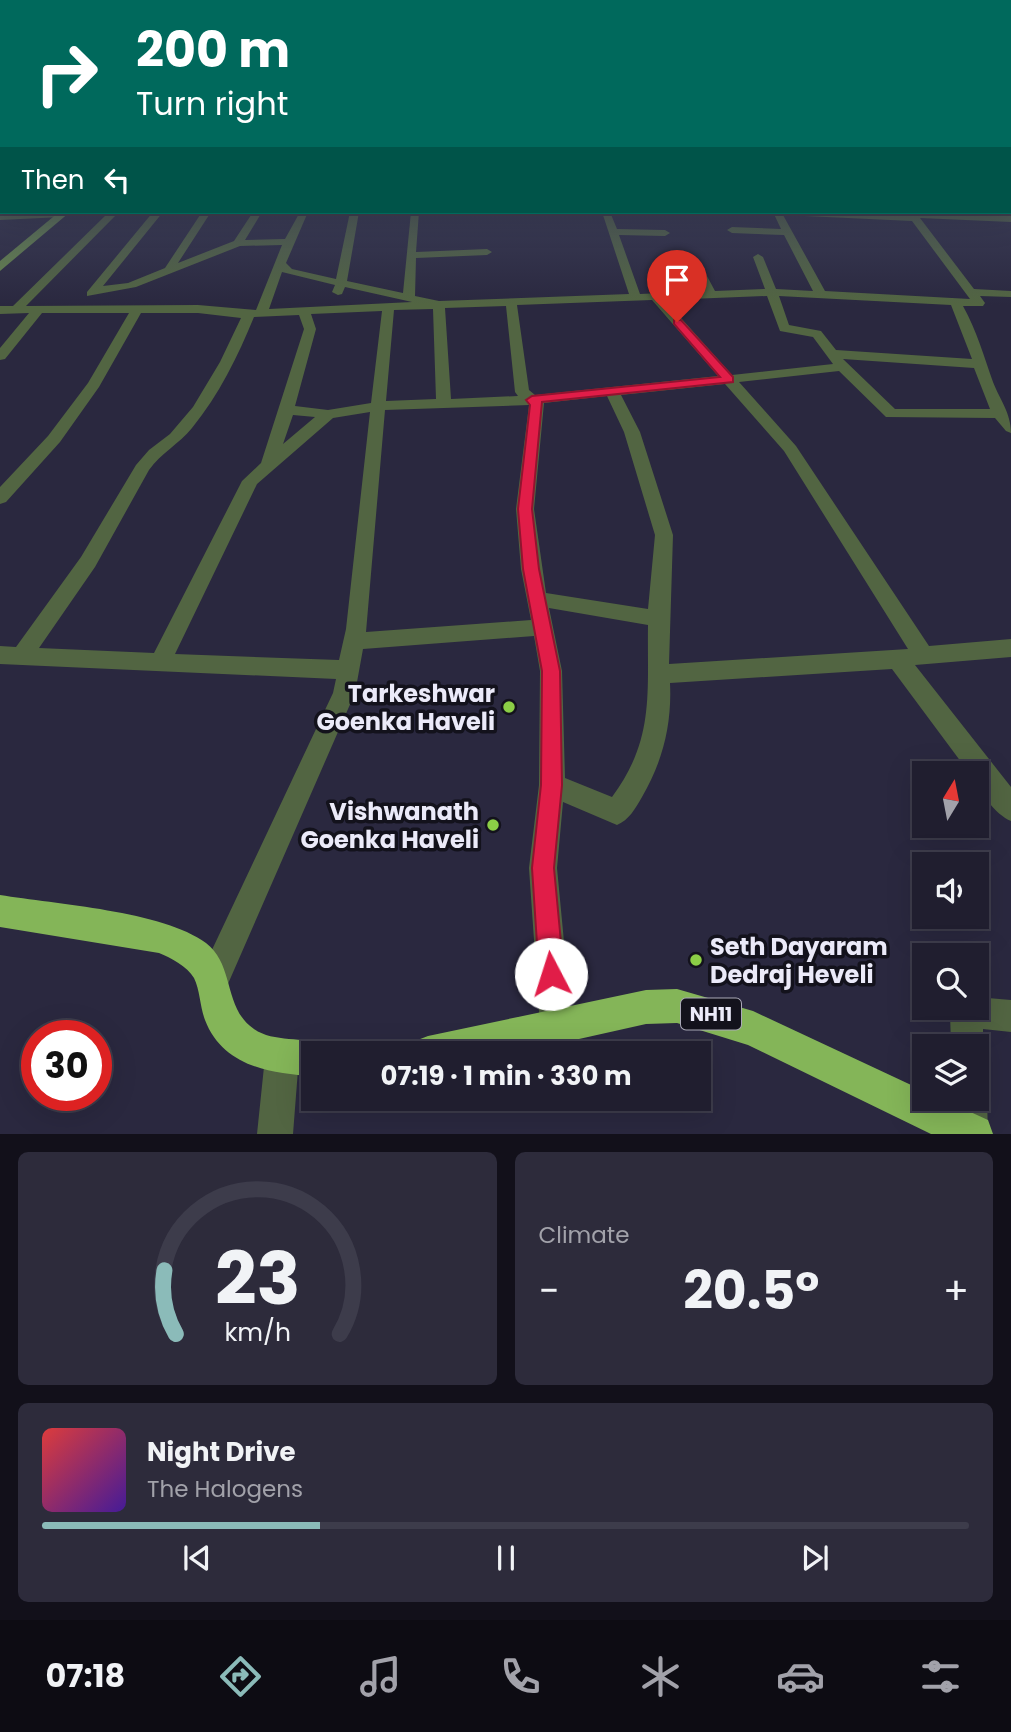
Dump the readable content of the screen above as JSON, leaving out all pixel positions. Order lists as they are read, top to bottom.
{
  "streets": {
    "highway": ["NH11"]
  },
  "places": ["Tarkeshwar Goenka Haveli", "Vishwanath Goenka Haveli", "Seth Dayaram Dedraj Heveli"],
  "north": "top",
  "page": {
    "turn": ["200 m", "Turn right"],
    "then": "Then",
    "limit": "30",
    "trip": "07:19 · 1 min · 330 m",
    "tile": "Climate",
    "heat": ["−", "20.5°", "+"],
    "song": ["Night Drive", "The Halogens"],
    "tabs": "07:18",
    "gauge": ["23", "km/h"]
  }
}
